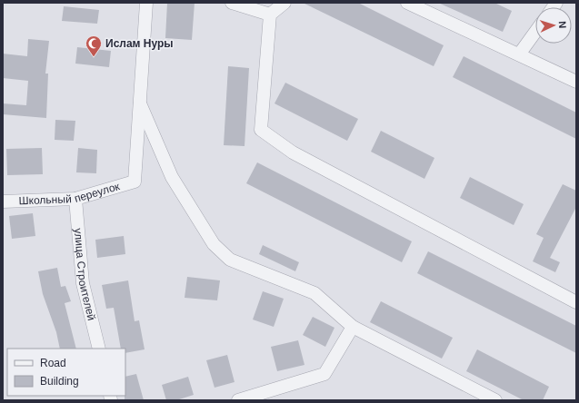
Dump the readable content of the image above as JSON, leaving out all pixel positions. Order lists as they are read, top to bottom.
{
  "streets": {
    "street": ["Школьный переулок", "улица Строителей"]
  },
  "crossings": [
    ["Школьный переулок", "улица Строителей"]
  ],
  "places": {
    "mosque": ["Ислам Нуры"]
  },
  "legend": ["Road", "Building"],
  "north": "right"
}
